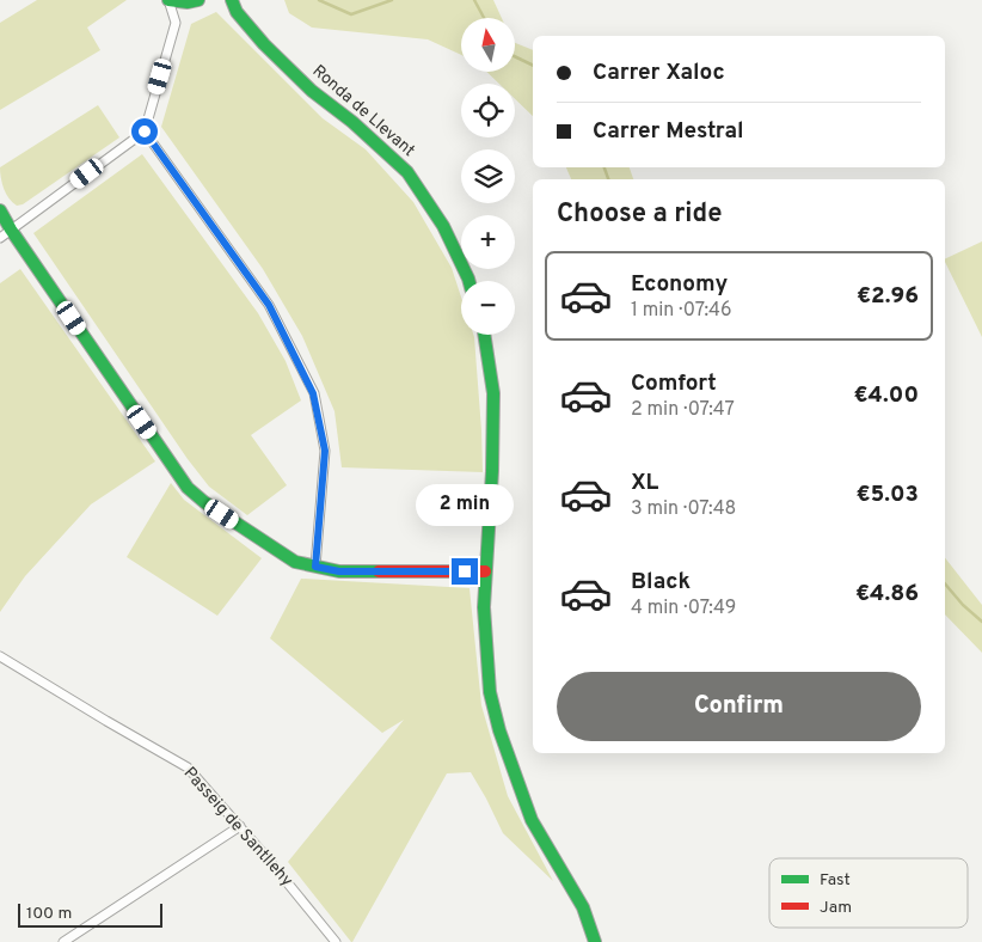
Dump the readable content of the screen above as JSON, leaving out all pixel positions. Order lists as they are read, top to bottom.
{
  "streets": {
    "main road": ["Ronda de Llevant"],
    "street": ["Passeig de Santllehy"]
  },
  "legend": ["Fast", "Jam"],
  "scale_bar": "100 m",
  "north": "top",
  "page": {
    "map_buttons": ["+", "−"],
    "banner": ["Carrer Xaloc", "Carrer Mestral"],
    "heading": "Choose a ride",
    "list": [
      {
        "name": "Economy",
        "note": "1 min · 07:46",
        "value": "€2.96"
      },
      {
        "name": "Comfort",
        "note": "2 min · 07:47",
        "value": "€4.00"
      },
      {
        "name": "XL",
        "note": "3 min · 07:48",
        "value": "€5.03"
      },
      {
        "name": "Black",
        "note": "4 min · 07:49",
        "value": "€4.86"
      }
    ],
    "bubble": "2 min",
    "buttons": "Confirm",
    "scale": "100 m"
  }
}
